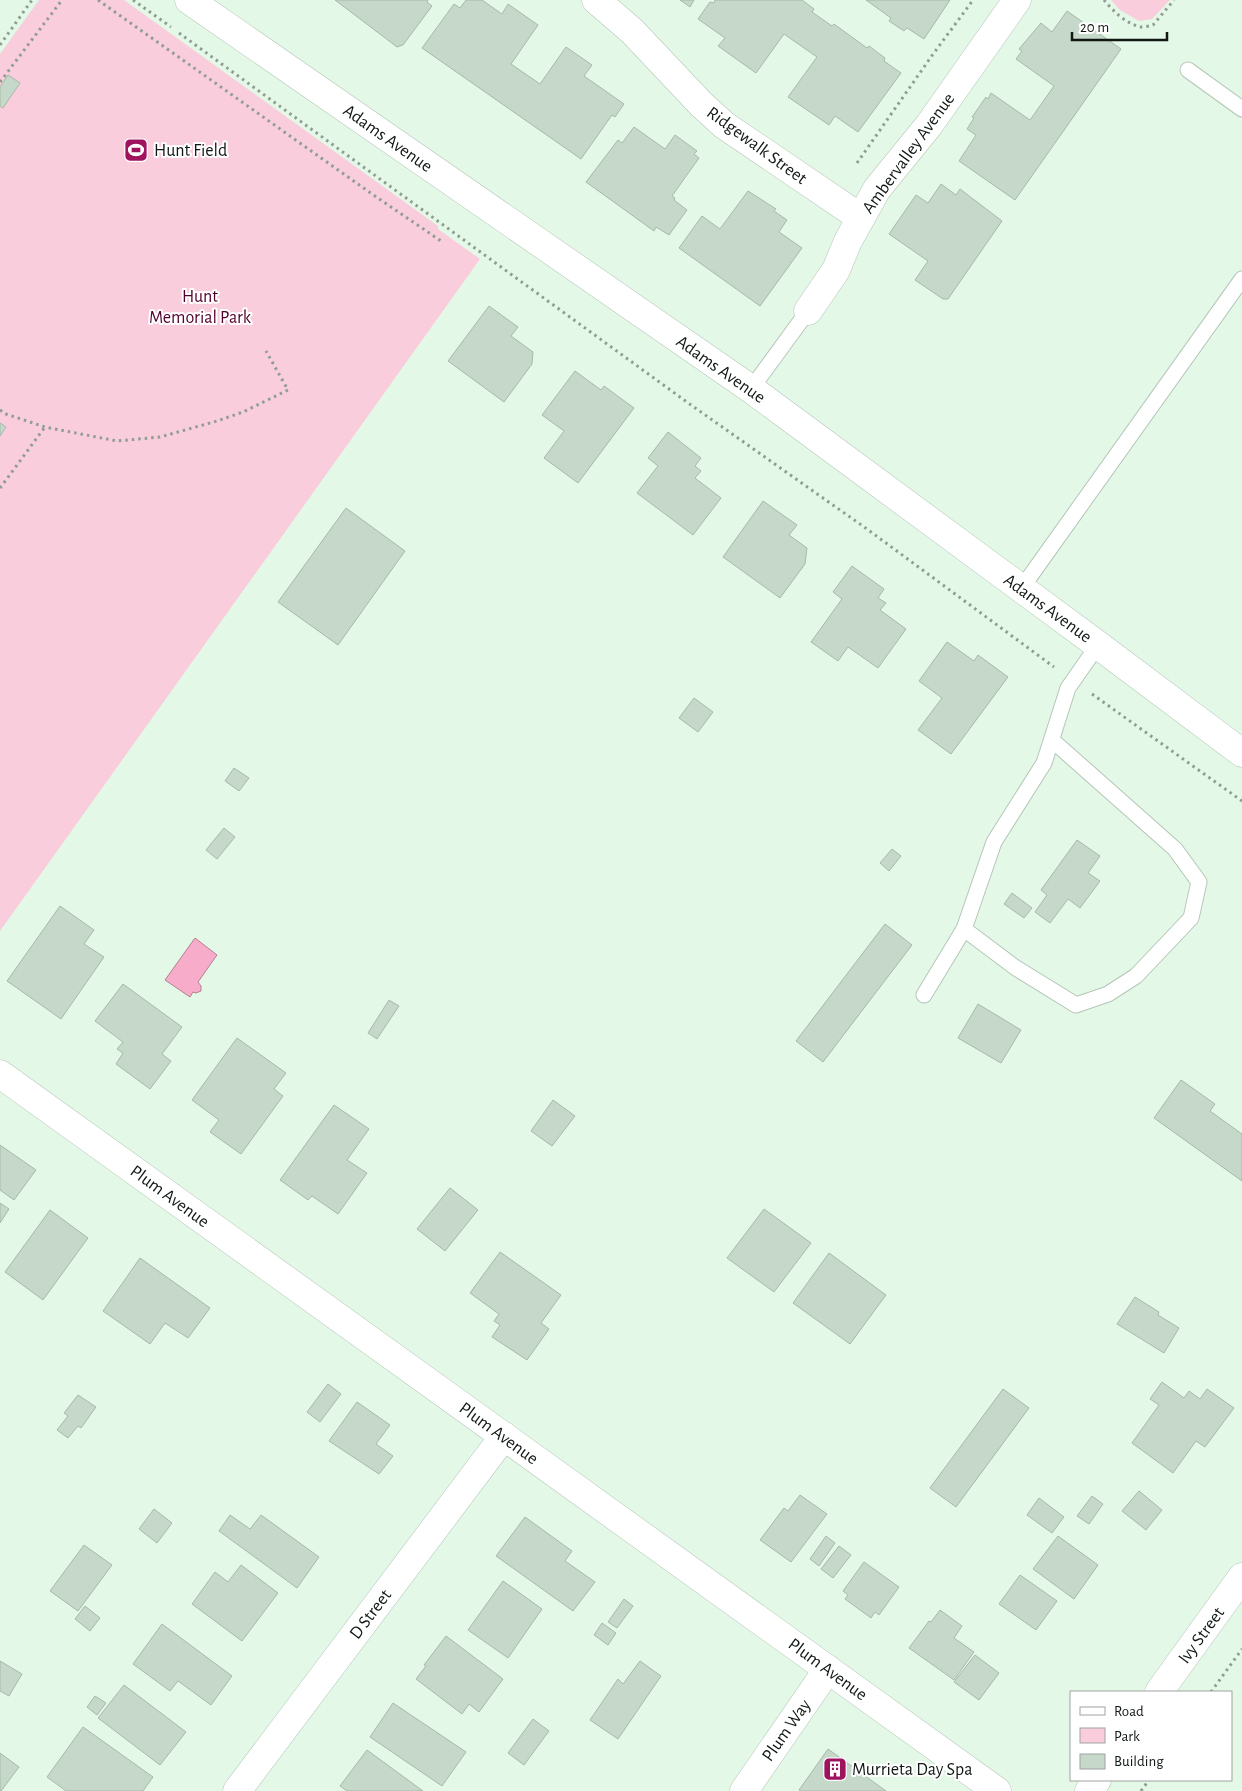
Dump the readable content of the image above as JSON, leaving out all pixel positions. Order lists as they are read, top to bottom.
{
  "streets": {
    "street": [
      "Adams Avenue",
      "Ridgewalk Street",
      "Ambervalley Avenue",
      "Plum Avenue",
      "D Street",
      "Ivy Street",
      "Plum Way"
    ]
  },
  "crossings": [
    ["Ridgewalk Street", "Ambervalley Avenue"],
    ["Plum Avenue", "D Street"],
    ["Plum Avenue", "Plum Way"]
  ],
  "parks": ["Hunt Memorial Park"],
  "places": {
    "sports": ["Hunt Field"],
    "building": ["Murrieta Day Spa"]
  },
  "legend": ["Road", "Park", "Building"],
  "scale_bar": "20 m"
}
